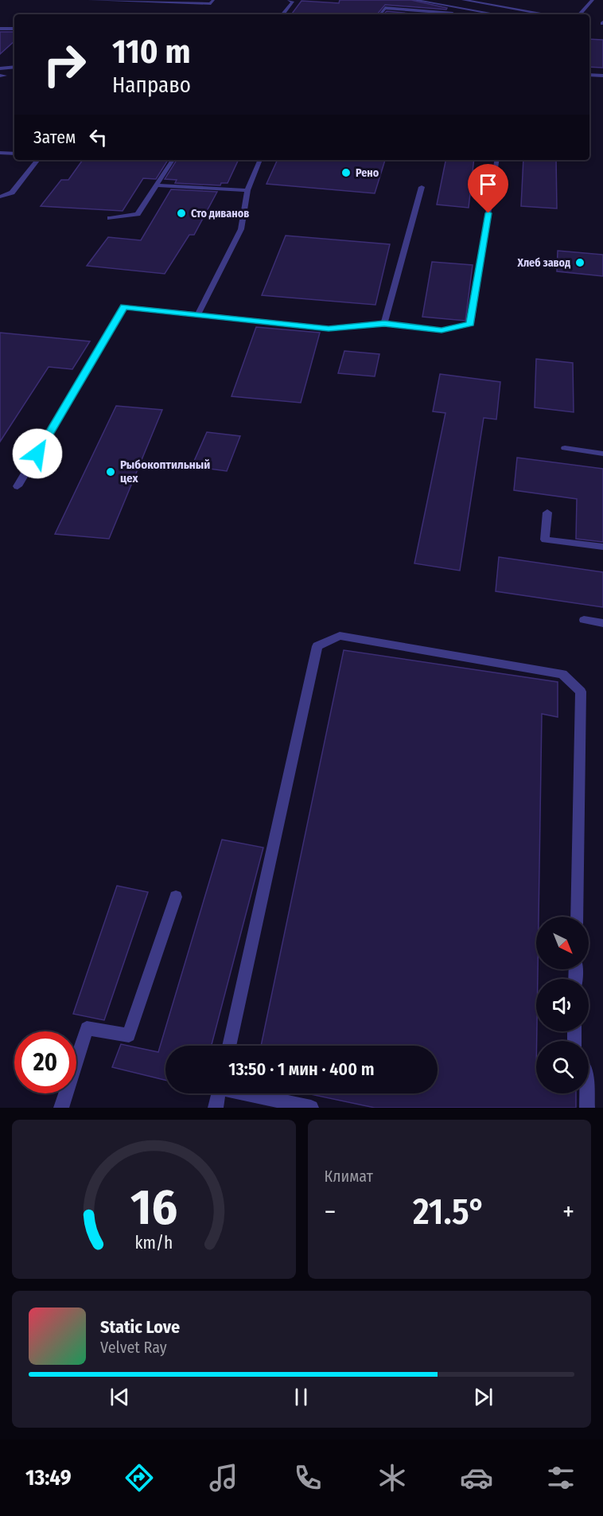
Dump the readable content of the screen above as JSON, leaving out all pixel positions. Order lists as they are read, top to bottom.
{
  "places": [
    "Рено",
    "Сто диванов",
    "Хлеб завод",
    "Рыбокоптильный цех"
  ],
  "north": "bottom right",
  "page": {
    "turn": ["110 m", "Направо"],
    "then": "Затем",
    "limit": "20",
    "trip": "13:50 · 1 мин · 400 m",
    "tile": "Климат",
    "heat": ["−", "21.5°", "+"],
    "song": ["Static Love", "Velvet Ray"],
    "tabs": "13:49",
    "gauge": ["16", "km/h"]
  }
}
